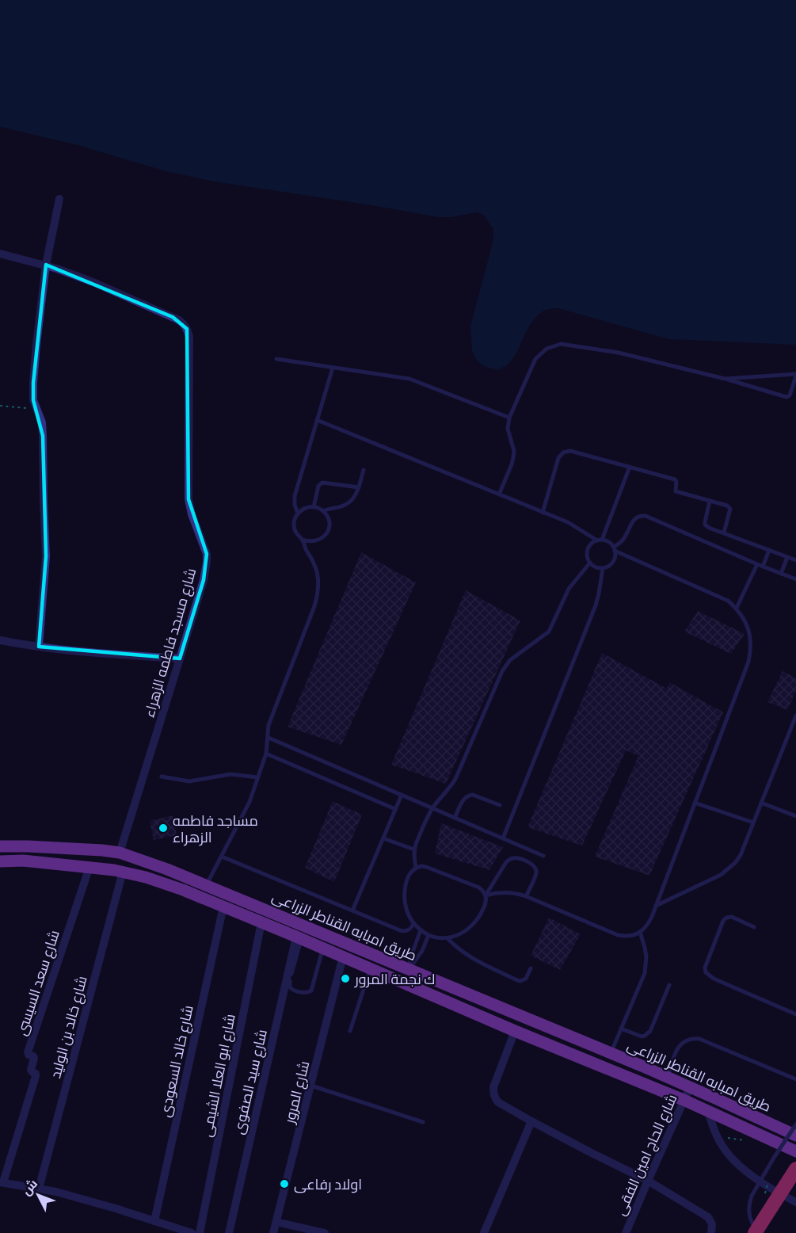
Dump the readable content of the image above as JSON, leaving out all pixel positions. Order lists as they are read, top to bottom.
{
  "streets": {
    "main road": ["طريق امبابه القناطر الزراعى"],
    "street": [
      "شارع مسجد فاطمه الزهراء",
      "شارع سعد السيسى",
      "شارع خالد بن الوليد",
      "شارع خالد السعودى",
      "شارع ابو العلا الشيمى",
      "شارع سيد الصفوى",
      "شارع المرور",
      "شارع الحاج امين الفقى"
    ]
  },
  "crossings": [
    ["شارع مسجد فاطمه الزهراء", "طريق امبابه القناطر الزراعى"],
    ["طريق امبابه القناطر الزراعى", "شارع سعد السيسى"],
    ["طريق امبابه القناطر الزراعى", "شارع خالد بن الوليد"],
    ["طريق امبابه القناطر الزراعى", "شارع خالد السعودى"],
    ["طريق امبابه القناطر الزراعى", "شارع ابو العلا الشيمى"],
    ["طريق امبابه القناطر الزراعى", "شارع سيد الصفوى"],
    ["طريق امبابه القناطر الزراعى", "شارع المرور"],
    ["طريق امبابه القناطر الزراعى", "شارع الحاج امين الفقى"]
  ],
  "places": ["مساجد فاطمه الزهراء", "ك نجمة المرور", "اولاد رفاعى"],
  "north": "top left"
}
